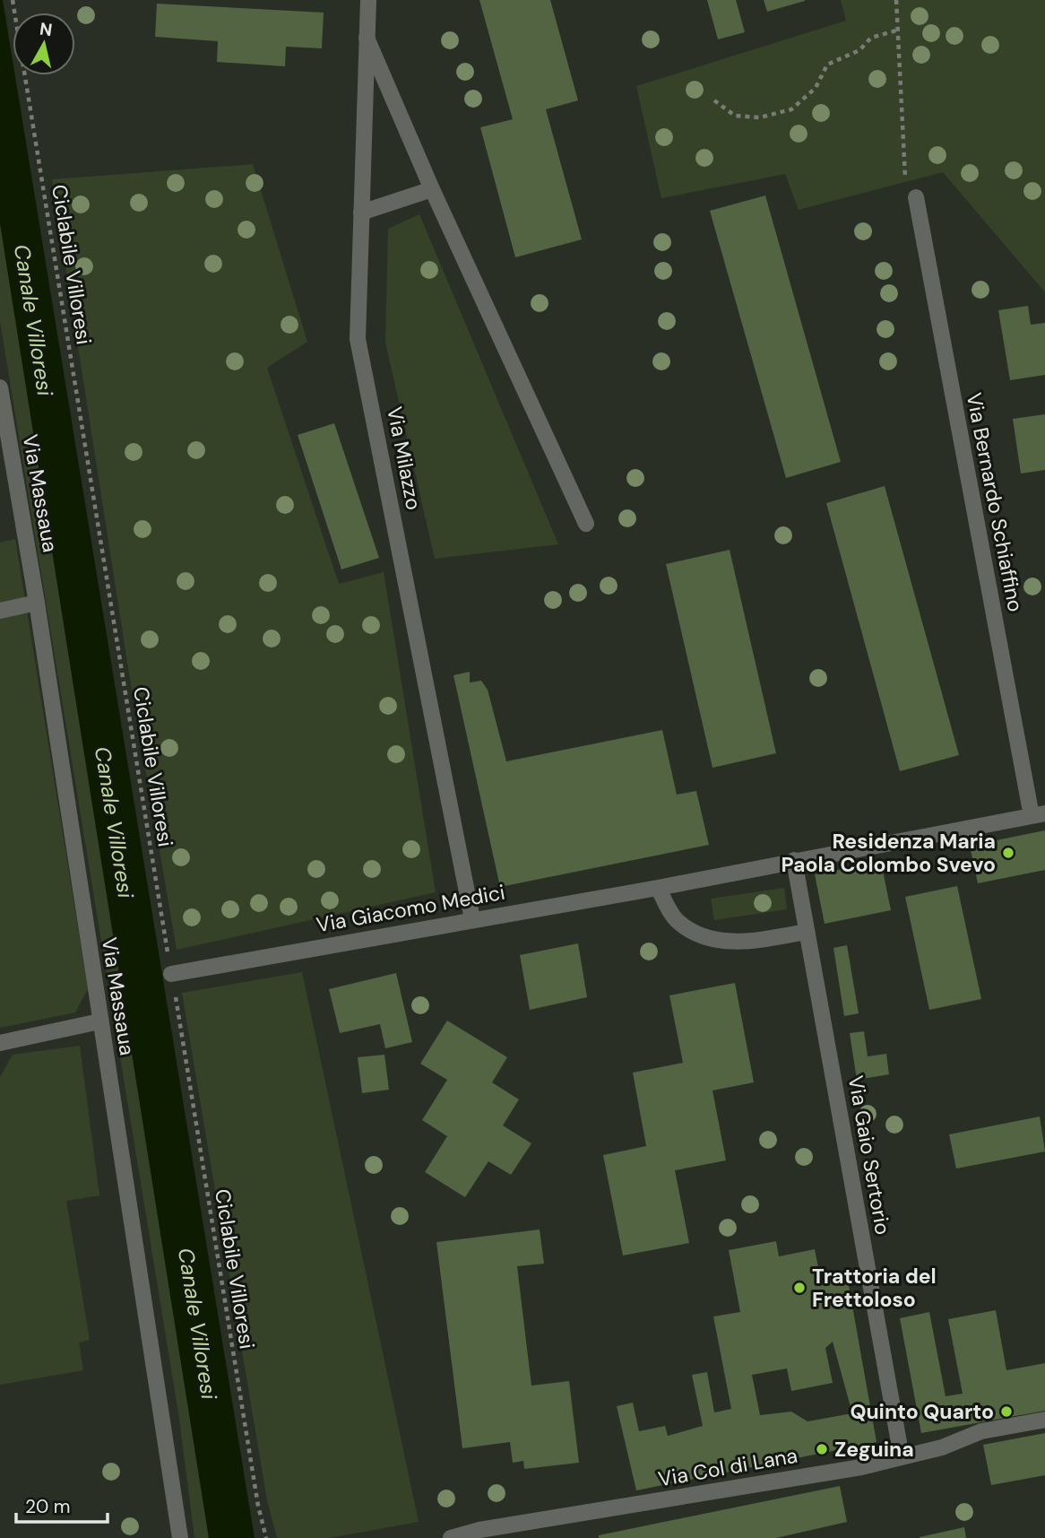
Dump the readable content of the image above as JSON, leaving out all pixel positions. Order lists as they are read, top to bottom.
{
  "streets": {
    "street": [
      "Via Milazzo",
      "Via Massaua",
      "Via Bernardo Schiaffino",
      "Via Giacomo Medici",
      "Via Gaio Sertorio",
      "Via Col di Lana"
    ],
    "path": ["Ciclabile Villoresi"]
  },
  "crossings": [
    ["Ciclabile Villoresi", "Via Giacomo Medici"],
    ["Via Milazzo", "Via Giacomo Medici"],
    ["Via Bernardo Schiaffino", "Via Giacomo Medici"],
    ["Via Giacomo Medici", "Via Gaio Sertorio"],
    ["Via Gaio Sertorio", "Via Col di Lana"]
  ],
  "water": ["Canale Villoresi"],
  "places": [
    "Residenza Maria Paola Colombo Svevo",
    "Trattoria del Frettoloso",
    "Quinto Quarto",
    "Zeguina"
  ],
  "scale_bar": "20 m",
  "north": "top"
}
